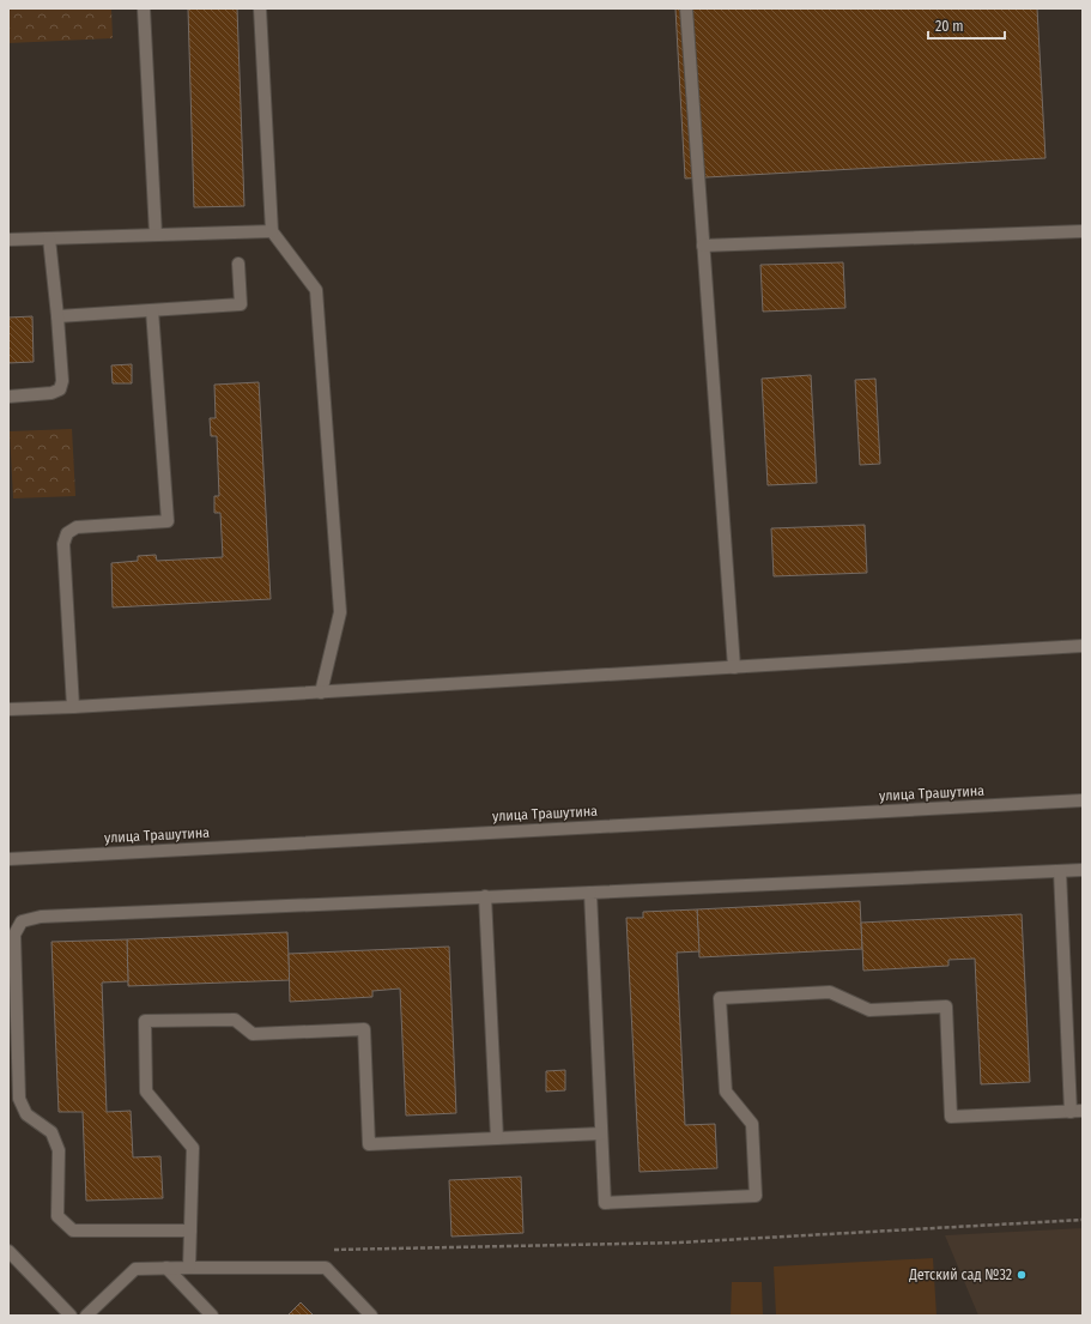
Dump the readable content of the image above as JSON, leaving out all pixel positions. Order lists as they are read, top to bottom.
{
  "streets": {
    "street": ["улица Трашутина"]
  },
  "places": ["Детский сад №32"],
  "scale_bar": "20 m"
}
